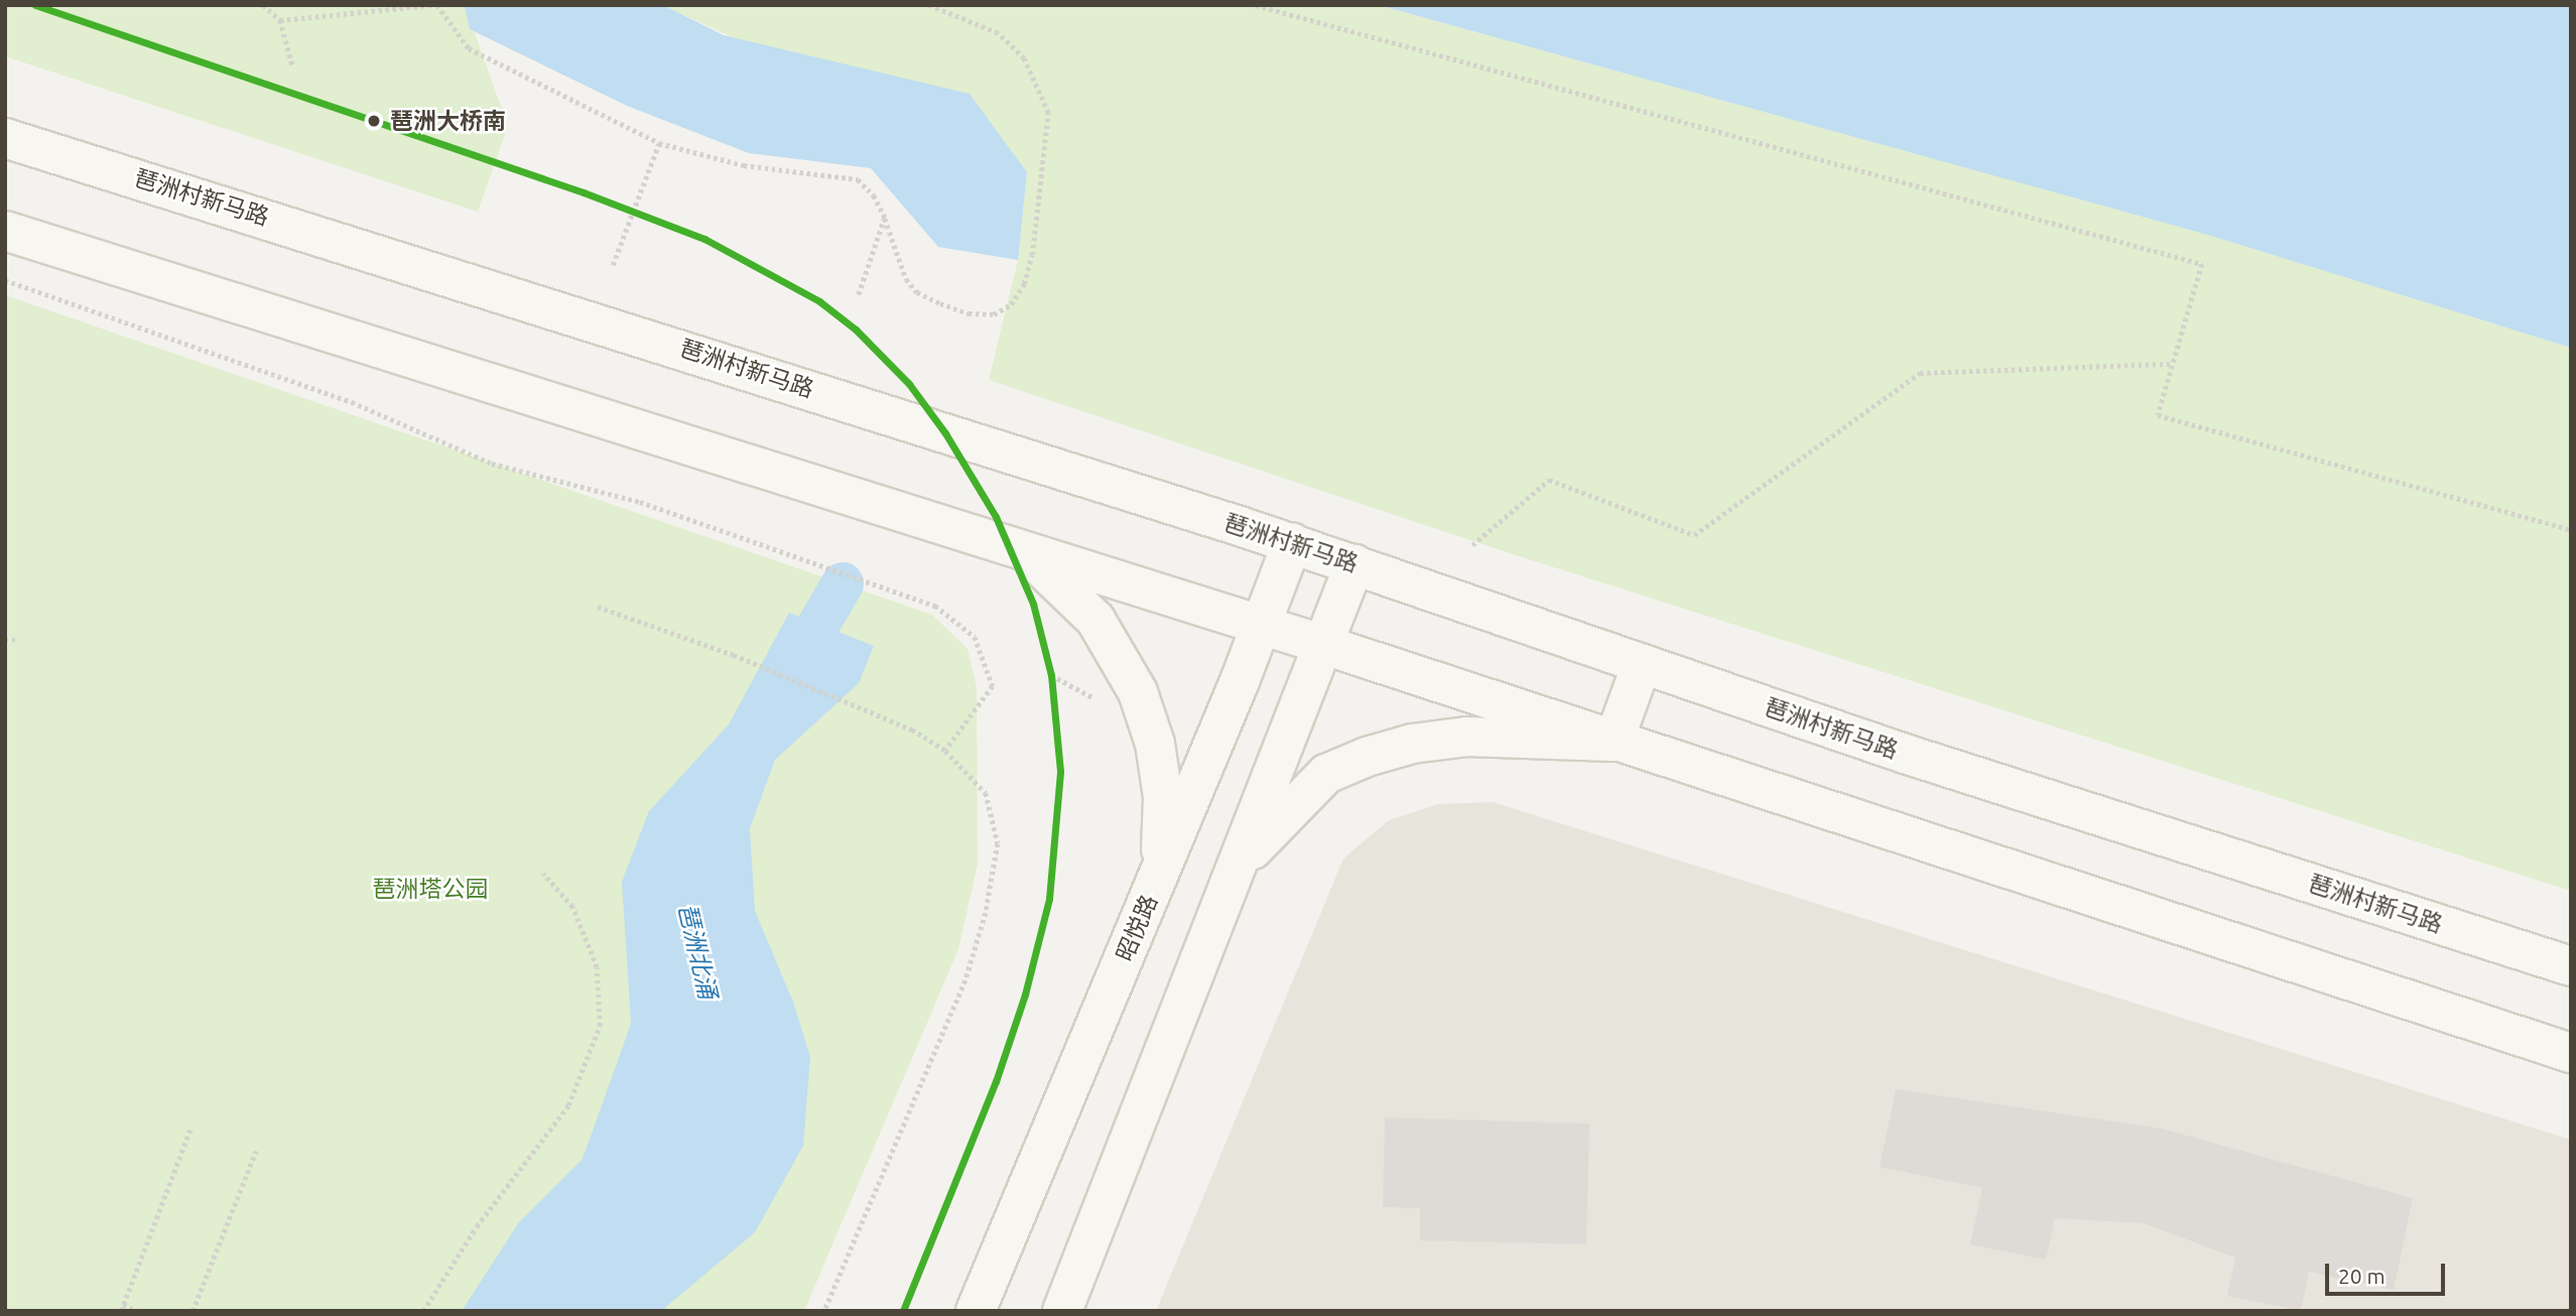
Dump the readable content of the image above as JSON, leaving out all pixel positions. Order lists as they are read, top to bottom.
{
  "streets": {
    "main road": ["琶洲村新马路", "昭悦路"]
  },
  "crossings": [
    ["琶洲村新马路", "昭悦路"]
  ],
  "water": ["琶洲北涌"],
  "parks": ["琶洲塔公园"],
  "places": ["琶洲大桥南"],
  "scale_bar": "20 m"
}
